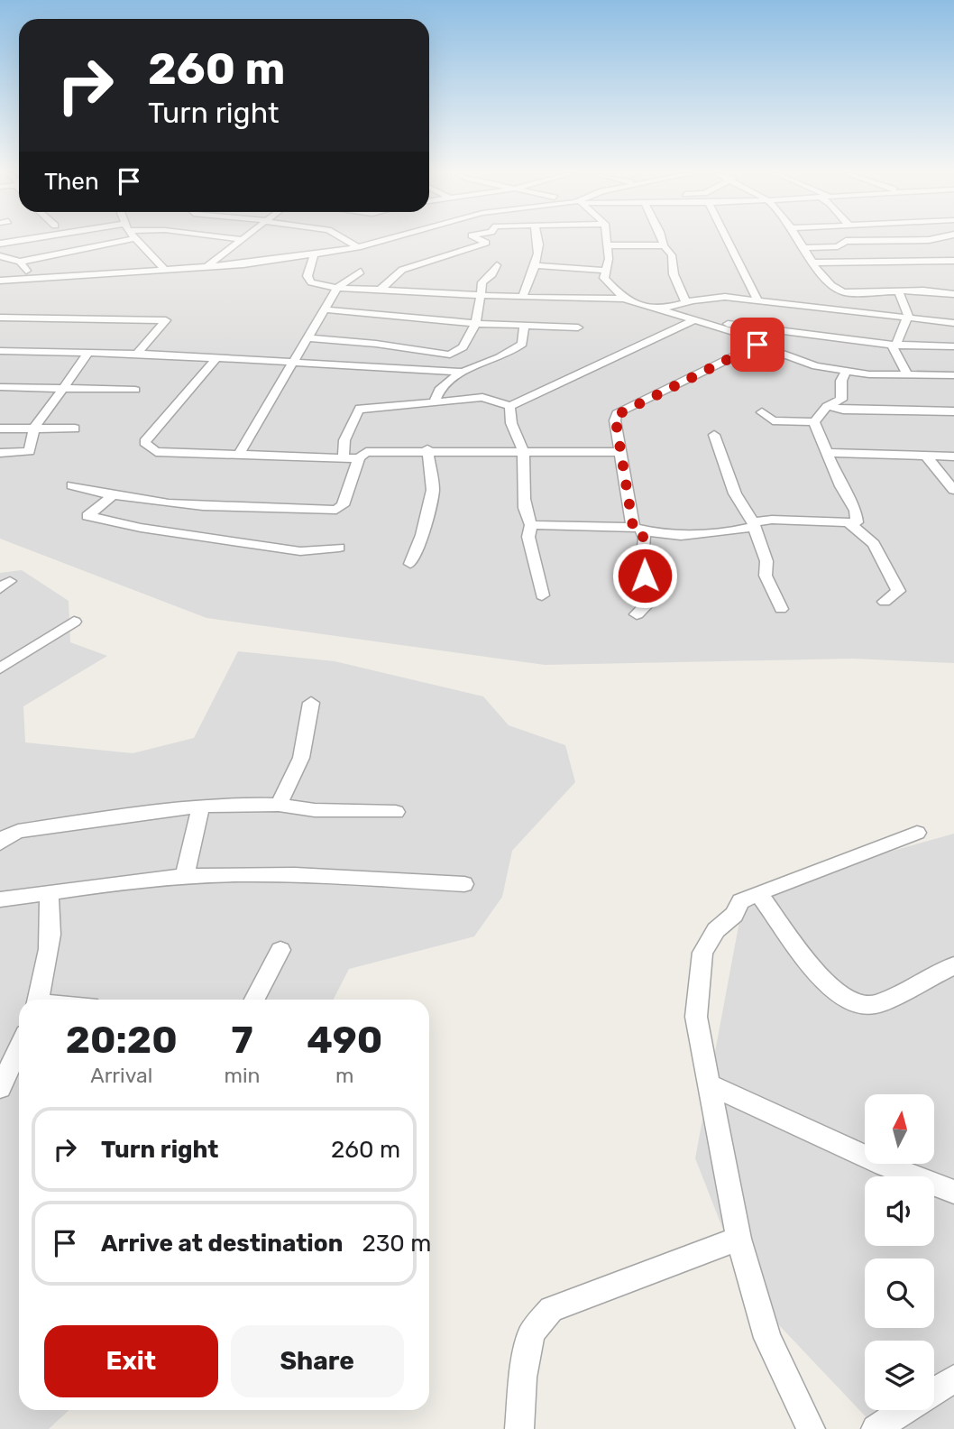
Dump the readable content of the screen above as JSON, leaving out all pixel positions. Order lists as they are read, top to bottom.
{
  "north": "top",
  "page": {
    "turn": ["260 m", "Turn right"],
    "then": "Then",
    "eta": [
      "20:20",
      "Arrival",
      "7",
      "min",
      "490",
      "m"
    ],
    "list": [
      {
        "name": "Turn right",
        "value": "260 m"
      },
      {
        "name": "Arrive at destination",
        "value": "230 m"
      }
    ],
    "buttons": ["Exit", "Share"]
  }
}
